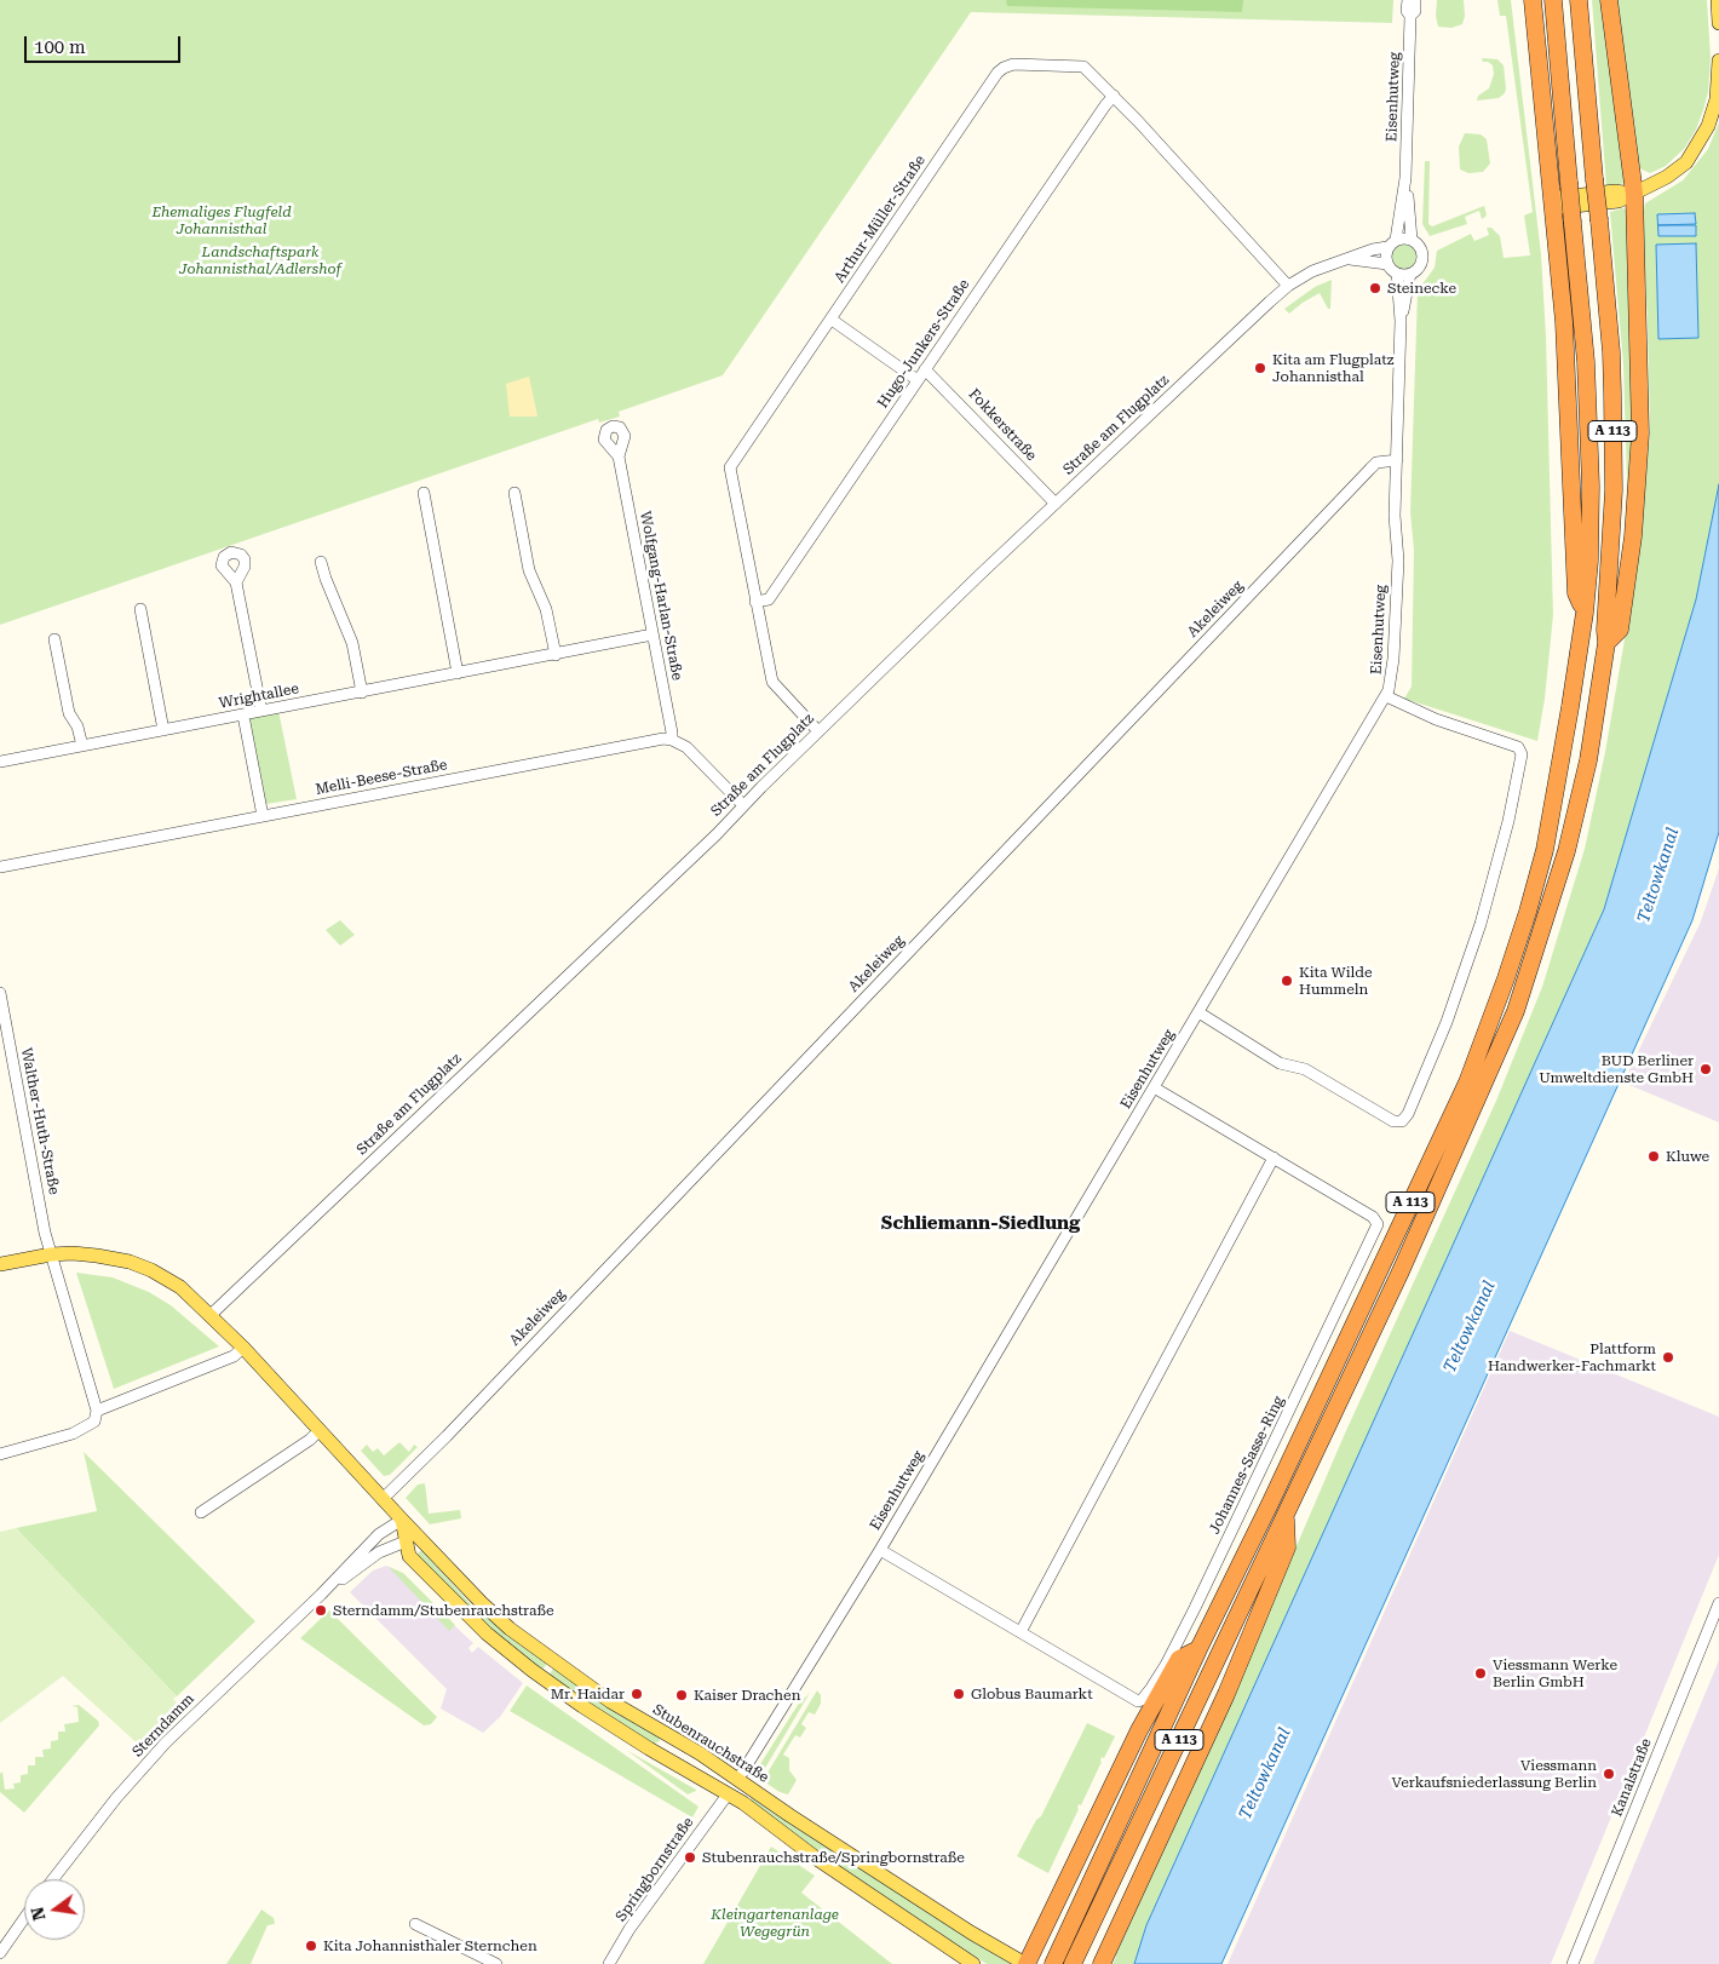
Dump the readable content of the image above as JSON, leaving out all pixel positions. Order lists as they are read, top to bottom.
{
  "streets": {
    "highway": ["A 113"],
    "main road": ["Stubenrauchstraße"],
    "street": [
      "Eisenhutweg",
      "Arthur-Müller-Straße",
      "Hugo-Junkers-Straße",
      "Fokkerstraße",
      "Straße am Flugplatz",
      "Wolfgang-Harlan-Straße",
      "Akeleiweg",
      "Wrightallee",
      "Melli-Beese-Straße",
      "Walther-Huth-Straße",
      "Johannes-Sasse-Ring",
      "Sterndamm",
      "Kanalstraße",
      "Springbornstraße"
    ]
  },
  "crossings": [
    ["Eisenhutweg", "Straße am Flugplatz"],
    ["Eisenhutweg", "Akeleiweg"],
    ["Eisenhutweg", "Johannes-Sasse-Ring"],
    ["Eisenhutweg", "Stubenrauchstraße"],
    ["Arthur-Müller-Straße", "Hugo-Junkers-Straße"],
    ["Arthur-Müller-Straße", "Straße am Flugplatz"],
    ["Hugo-Junkers-Straße", "Fokkerstraße"],
    ["Fokkerstraße", "Straße am Flugplatz"],
    ["Straße am Flugplatz", "Stubenrauchstraße"],
    ["Wolfgang-Harlan-Straße", "Wrightallee"],
    ["Wolfgang-Harlan-Straße", "Melli-Beese-Straße"],
    ["Akeleiweg", "Stubenrauchstraße"],
    ["Walther-Huth-Straße", "Stubenrauchstraße"],
    ["Sterndamm", "Stubenrauchstraße"]
  ],
  "districts": ["Schliemann-Siedlung"],
  "water": ["Teltowkanal"],
  "parks": ["Ehemaliges Flugfeld Johannisthal", "Landschaftspark Johannisthal/Adlershof", "Kleingartenanlage Wegegrün"],
  "places": [
    "Steinecke",
    "Kita am Flugplatz Johannisthal",
    "Kita Wilde Hummeln",
    "BUD Berliner Umweltdienste GmbH",
    "Kluwe",
    "Plattform Handwerker-Fachmarkt",
    "Sterndamm/Stubenrauchstraße",
    "Viessmann Werke Berlin GmbH",
    "Mr. Haidar",
    "Globus Baumarkt",
    "Kaiser Drachen",
    "Viessmann Verkaufsniederlassung Berlin",
    "Stubenrauchstraße/Springbornstraße",
    "Kita Johannisthaler Sternchen"
  ],
  "scale_bar": "100 m",
  "north": "left"
}
